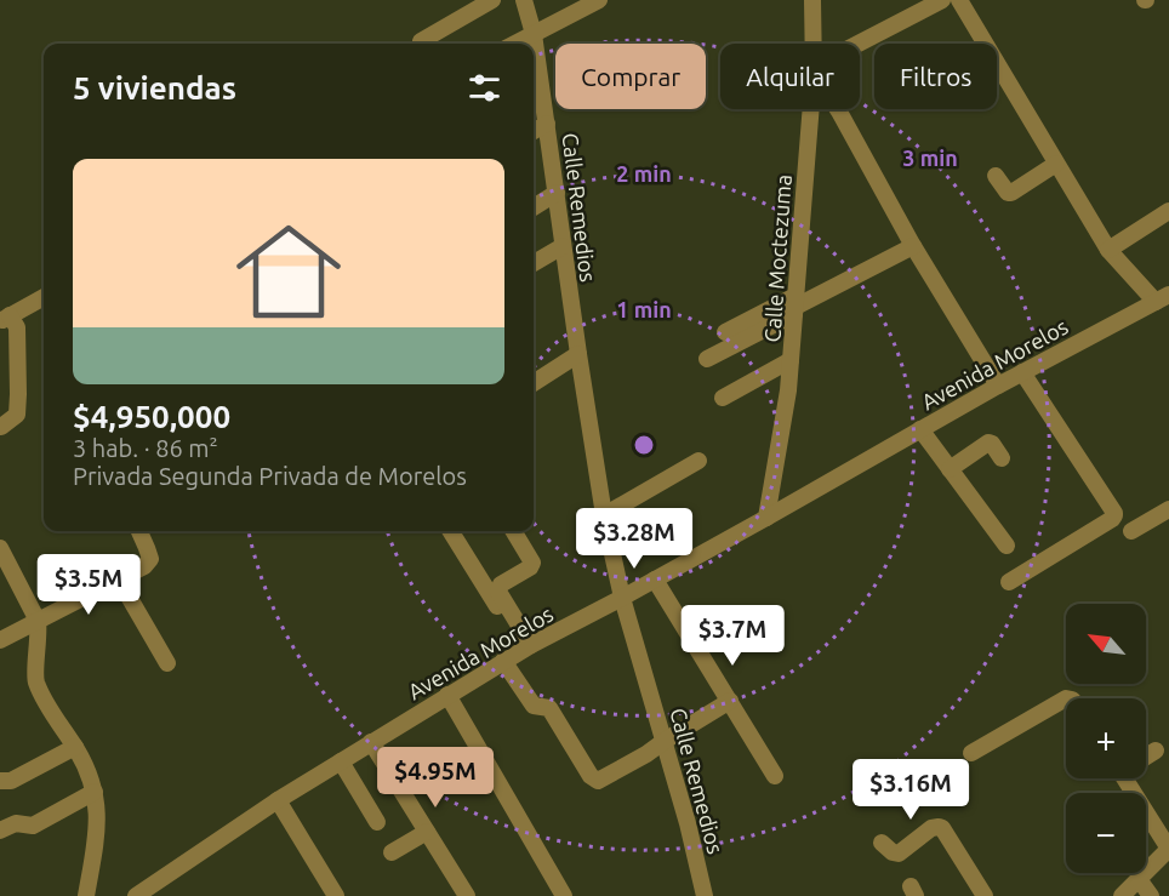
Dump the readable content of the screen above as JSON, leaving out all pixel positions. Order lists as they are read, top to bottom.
{
  "streets": {
    "street": ["Calle Remedios", "Calle Moctezuma", "Avenida Morelos"]
  },
  "crossings": [
    ["Calle Remedios", "Avenida Morelos"],
    ["Calle Moctezuma", "Avenida Morelos"]
  ],
  "north": "top left",
  "page": {
    "chip": ["Comprar", "Alquilar", "Filtros"],
    "heading": "5 viviendas",
    "list": [
      {
        "name": "$4,950,000",
        "note": "3 hab. · 86 m² · Privada Segunda Privada de Morelos"
      }
    ],
    "price": [
      "$3.28M",
      "$3.5M",
      "$3.7M",
      "$4.95M",
      "$3.16M"
    ],
    "map_buttons": ["+", "−"]
  },
  "rings": ["3 min", "2 min", "1 min"]
}
